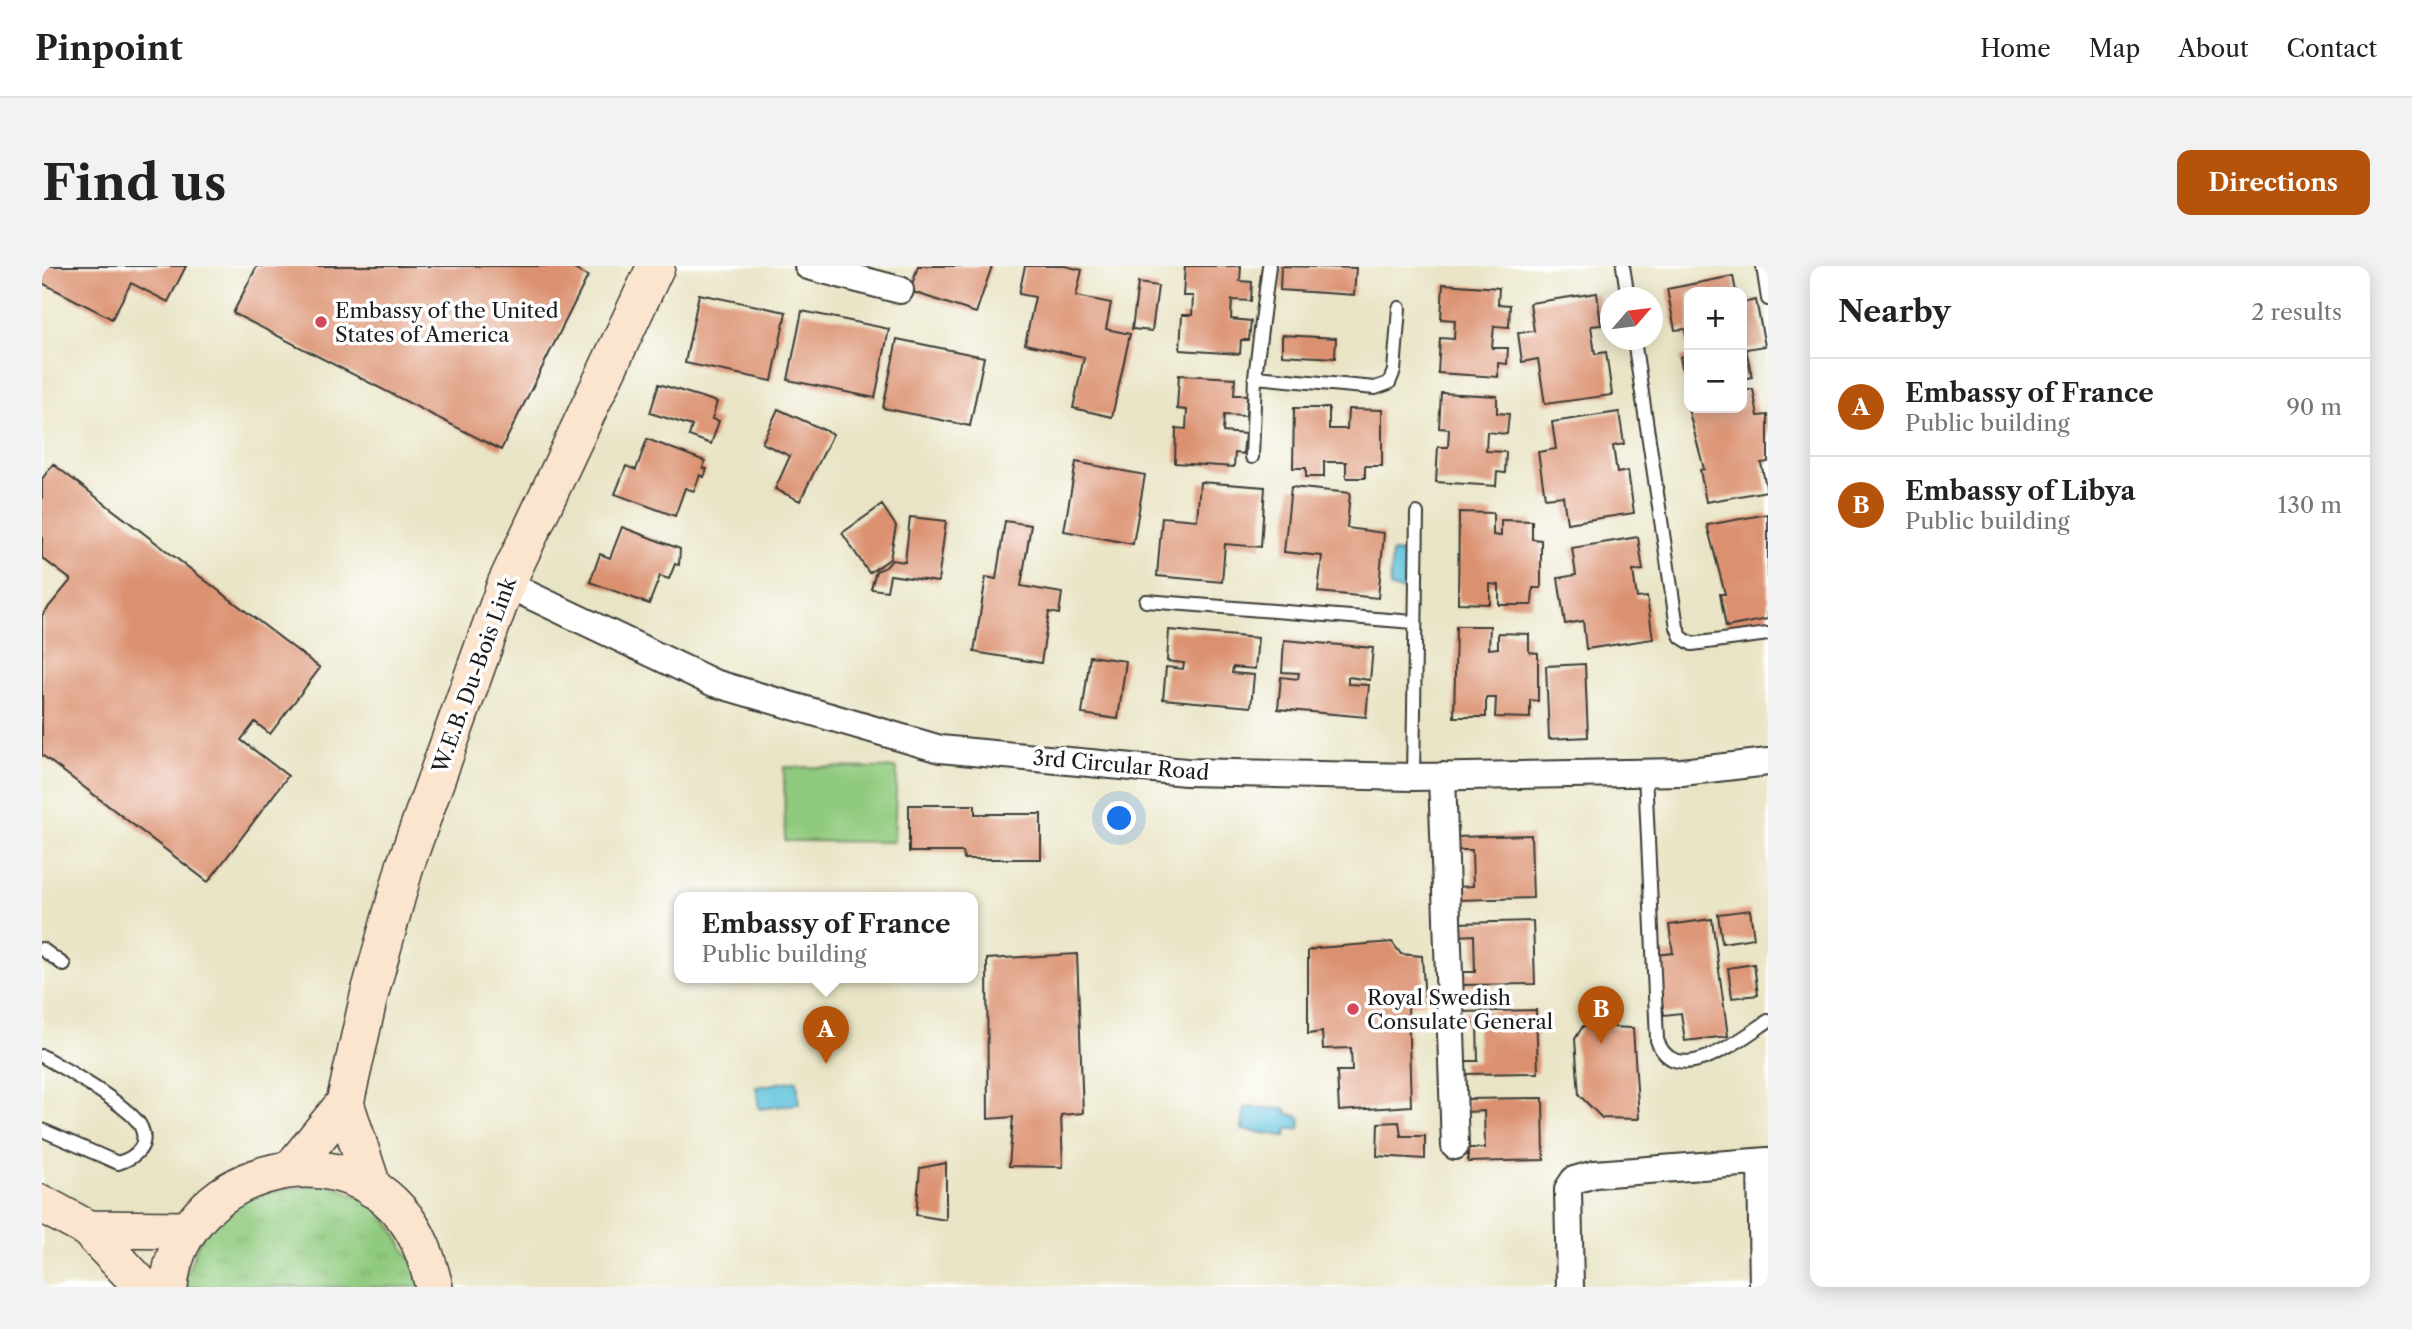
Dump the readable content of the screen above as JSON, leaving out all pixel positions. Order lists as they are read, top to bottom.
{
  "streets": {
    "street": ["W.E.B. Du-Bois Link", "3rd Circular Road"]
  },
  "crossings": [
    ["W.E.B. Du-Bois Link", "3rd Circular Road"]
  ],
  "places": ["Embassy of the United States of America", "Royal Swedish Consulate General"],
  "north": "top right",
  "page": {
    "header": "Pinpoint",
    "nav": [
      "Home",
      "Map",
      "About",
      "Contact"
    ],
    "buttons": "Directions",
    "title": "Find us",
    "heading": ["Nearby", "2 results"],
    "map_buttons": ["+", "−"],
    "list": [
      {
        "mark": "A",
        "name": "Embassy of France",
        "note": "Public building",
        "value": "90 m"
      },
      {
        "mark": "B",
        "name": "Embassy of Libya",
        "note": "Public building",
        "value": "130 m"
      }
    ],
    "popup": ["Embassy of France", "Public building"],
    "pins": ["B", "A"]
  }
}
